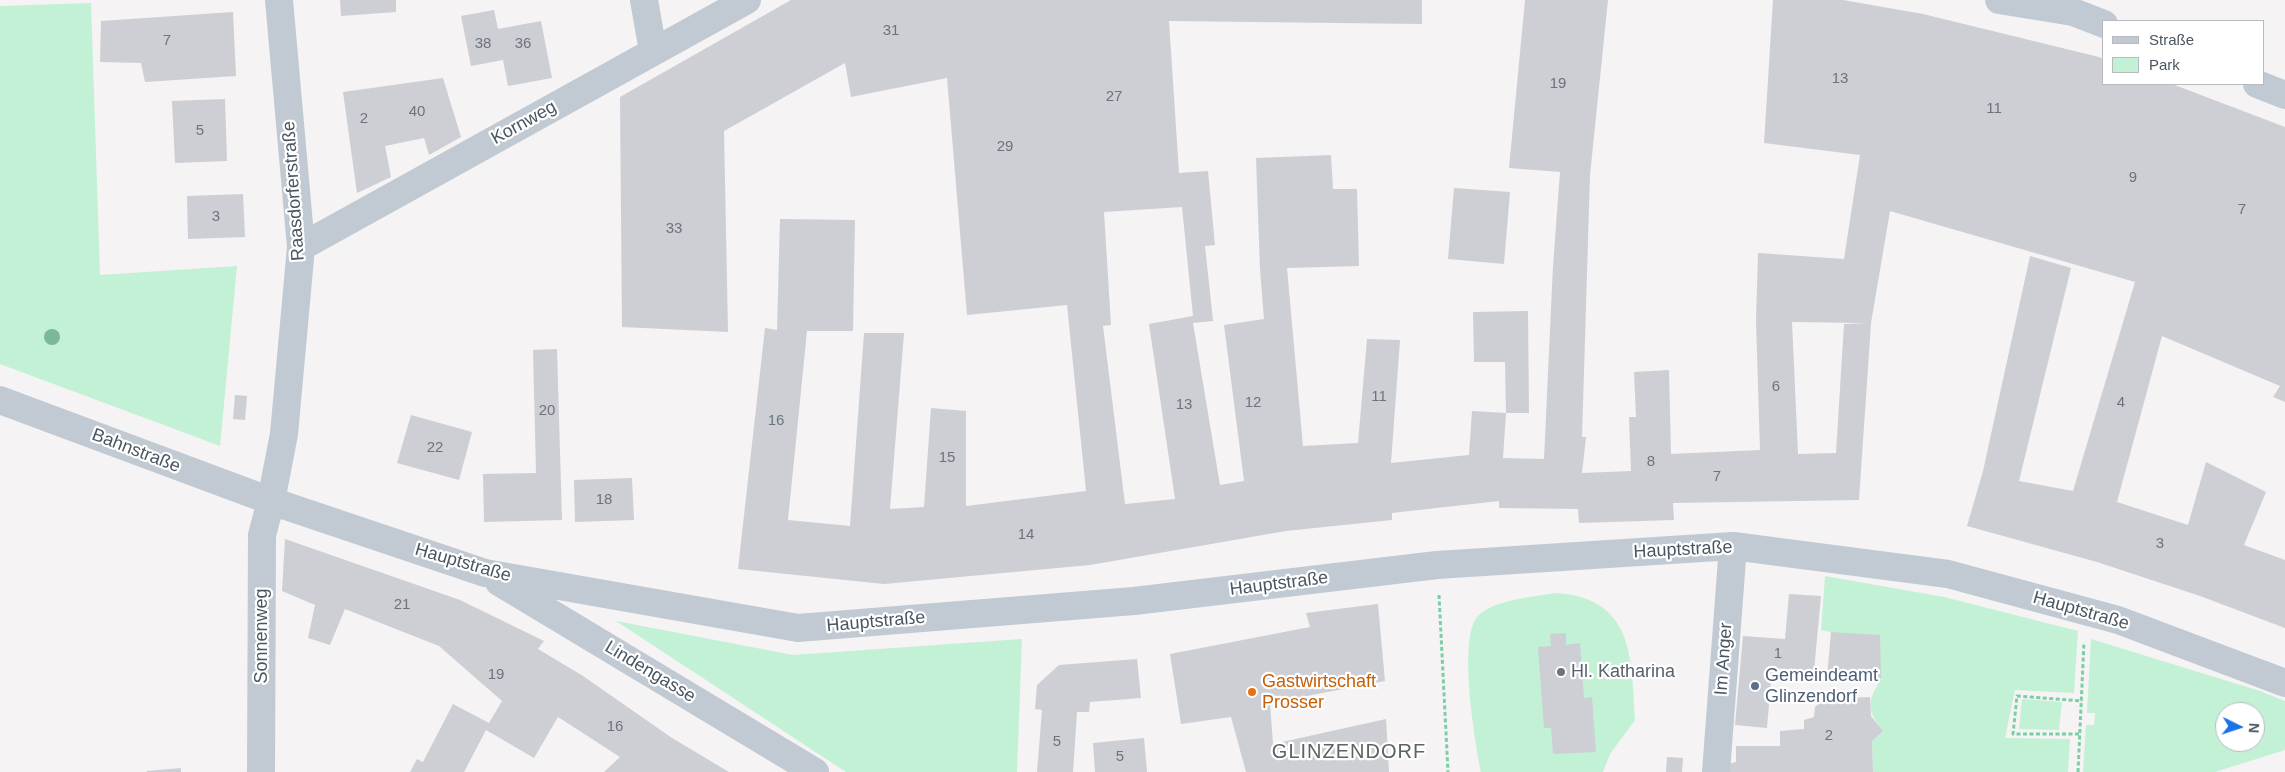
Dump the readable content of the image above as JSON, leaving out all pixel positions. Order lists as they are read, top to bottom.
{
  "streets": {
    "street": [
      "Kornweg",
      "Raasdorferstraße",
      "Bahnstraße",
      "Hauptstraße",
      "Sonnenweg",
      "Im Anger",
      "Lindengasse"
    ]
  },
  "crossings": [
    ["Kornweg", "Raasdorferstraße"],
    ["Raasdorferstraße", "Bahnstraße"],
    ["Raasdorferstraße", "Hauptstraße"],
    ["Raasdorferstraße", "Sonnenweg"],
    ["Bahnstraße", "Hauptstraße"],
    ["Bahnstraße", "Sonnenweg"],
    ["Hauptstraße", "Sonnenweg"],
    ["Hauptstraße", "Im Anger"],
    ["Hauptstraße", "Lindengasse"]
  ],
  "districts": ["GLINZENDORF"],
  "places": ["Hl. Katharina", "Gemeindeamt Glinzendorf", "Gastwirtschaft Prosser"],
  "house_numbers": [
    "31",
    "7",
    "38",
    "36",
    "13",
    "19",
    "27",
    "11",
    "40",
    "2",
    "5",
    "29",
    "9",
    "7",
    "3",
    "33",
    "6",
    "11",
    "12",
    "4",
    "13",
    "20",
    "16",
    "22",
    "15",
    "8",
    "7",
    "18",
    "14",
    "3",
    "21",
    "1",
    "19",
    "16",
    "2",
    "5",
    "5"
  ],
  "legend": ["Straße", "Park"],
  "north": "right"
}
